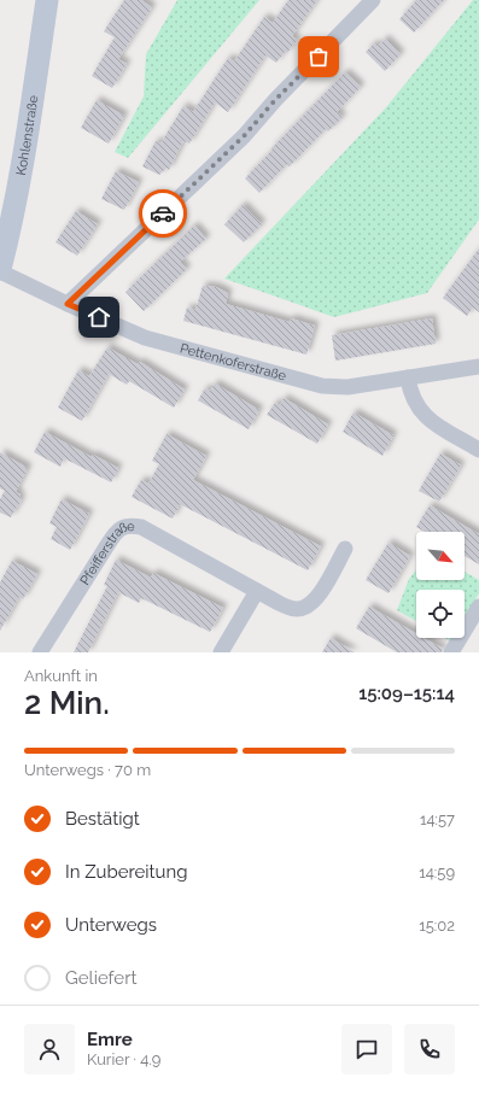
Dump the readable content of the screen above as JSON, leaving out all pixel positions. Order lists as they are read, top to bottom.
{
  "streets": {
    "main road": ["Kohlenstraße"],
    "street": ["Pettenkoferstraße", "Pfeifferstraße"]
  },
  "crossings": [
    ["Kohlenstraße", "Pettenkoferstraße"]
  ],
  "north": "bottom right",
  "page": {
    "heading": ["2 Min.", "Ankunft in", "15:09–15:14"],
    "panel": ["Emre", "Kurier · 4.9"],
    "bar": "Unterwegs · 70 m",
    "list": [
      ["Bestätigt", "14:57"],
      ["In Zubereitung", "14:59"],
      ["Unterwegs", "15:02"],
      "Geliefert"
    ]
  }
}
